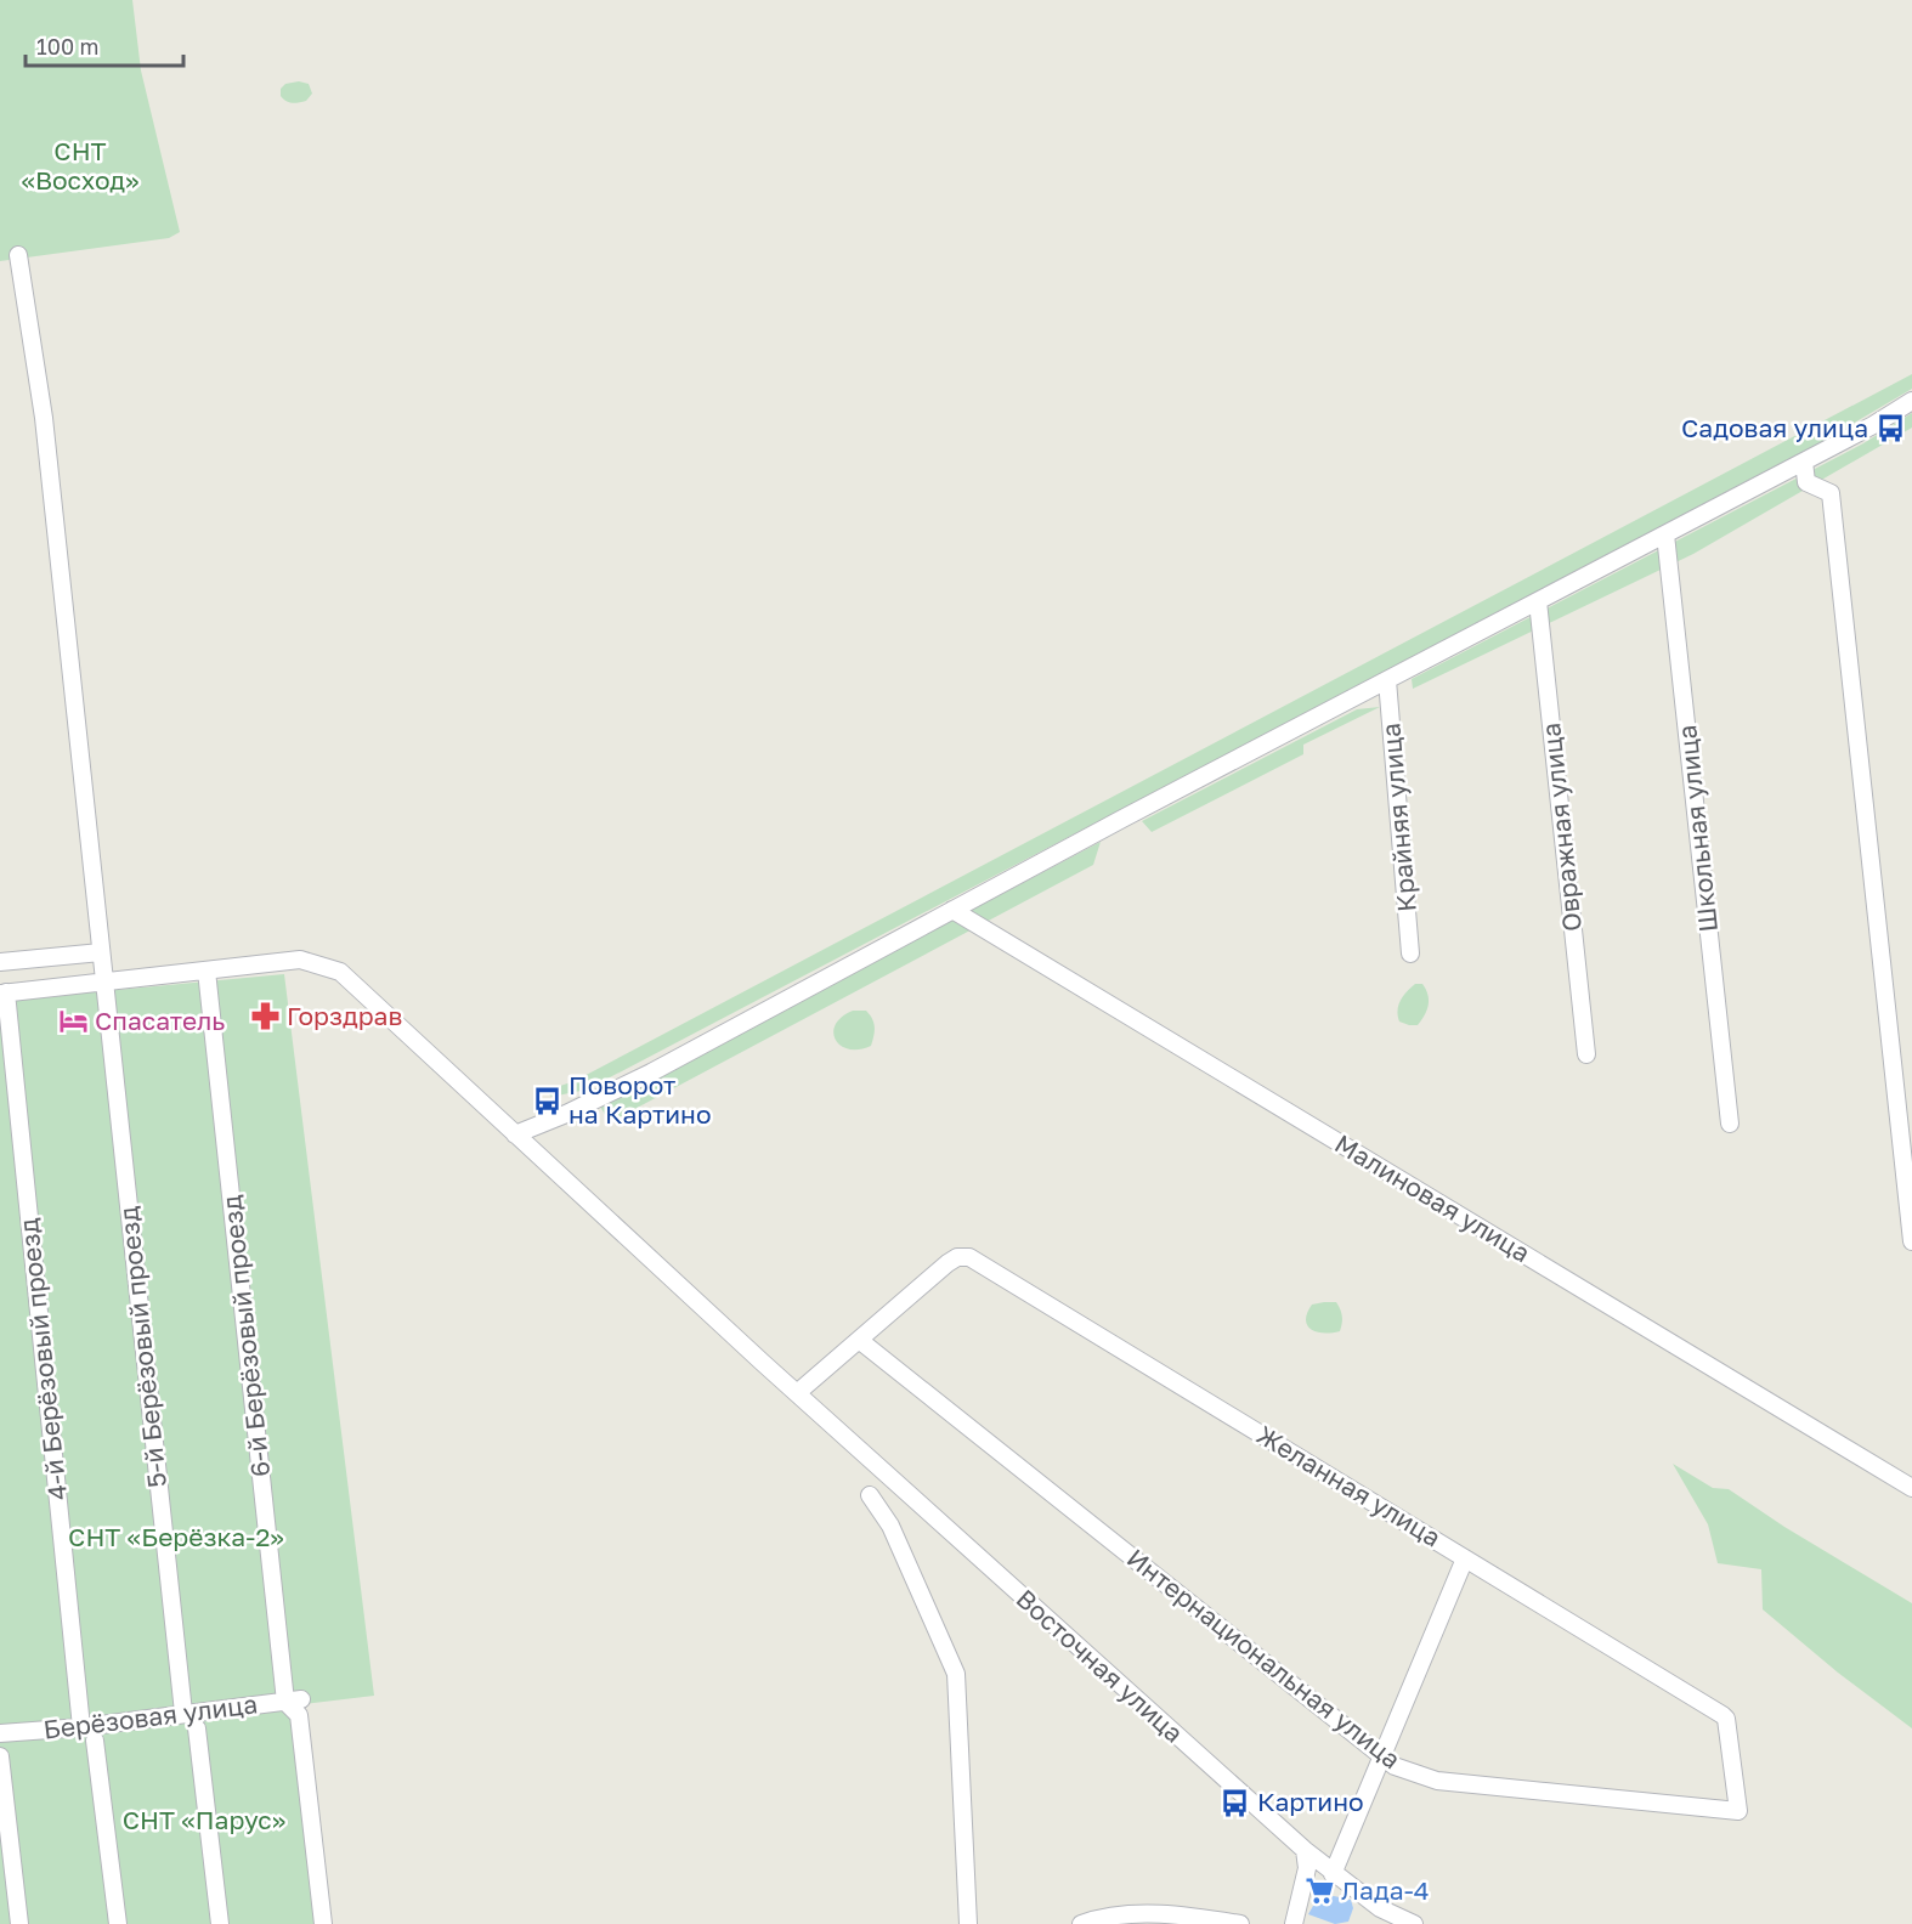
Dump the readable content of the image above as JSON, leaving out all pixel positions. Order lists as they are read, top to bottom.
{
  "streets": {
    "street": [
      "Крайняя улица",
      "Овражная улица",
      "Школьная улица",
      "Малиновая улица",
      "6-й Берёзовый проезд",
      "5-й Берёзовый проезд",
      "4-й Берёзовый проезд",
      "Желанная улица",
      "Интернациональная улица",
      "Восточная улица",
      "Берёзовая улица"
    ]
  },
  "crossings": [
    ["6-й Берёзовый проезд", "Восточная улица"],
    ["6-й Берёзовый проезд", "Берёзовая улица"],
    ["5-й Берёзовый проезд", "Восточная улица"],
    ["5-й Берёзовый проезд", "Берёзовая улица"],
    ["4-й Берёзовый проезд", "Восточная улица"],
    ["4-й Берёзовый проезд", "Берёзовая улица"],
    ["Желанная улица", "Интернациональная улица"]
  ],
  "parks": ["СНТ «Восход»", "СНТ «Берёзка-2»", "СНТ «Парус»"],
  "places": {
    "bus stop": ["Садовая улица", "Поворот на Картино", "Картино"],
    "pharmacy": ["Горздрав"],
    "hotel": ["Спасатель"],
    "supermarket": ["Лада-4"]
  },
  "scale_bar": "100 m"
}
